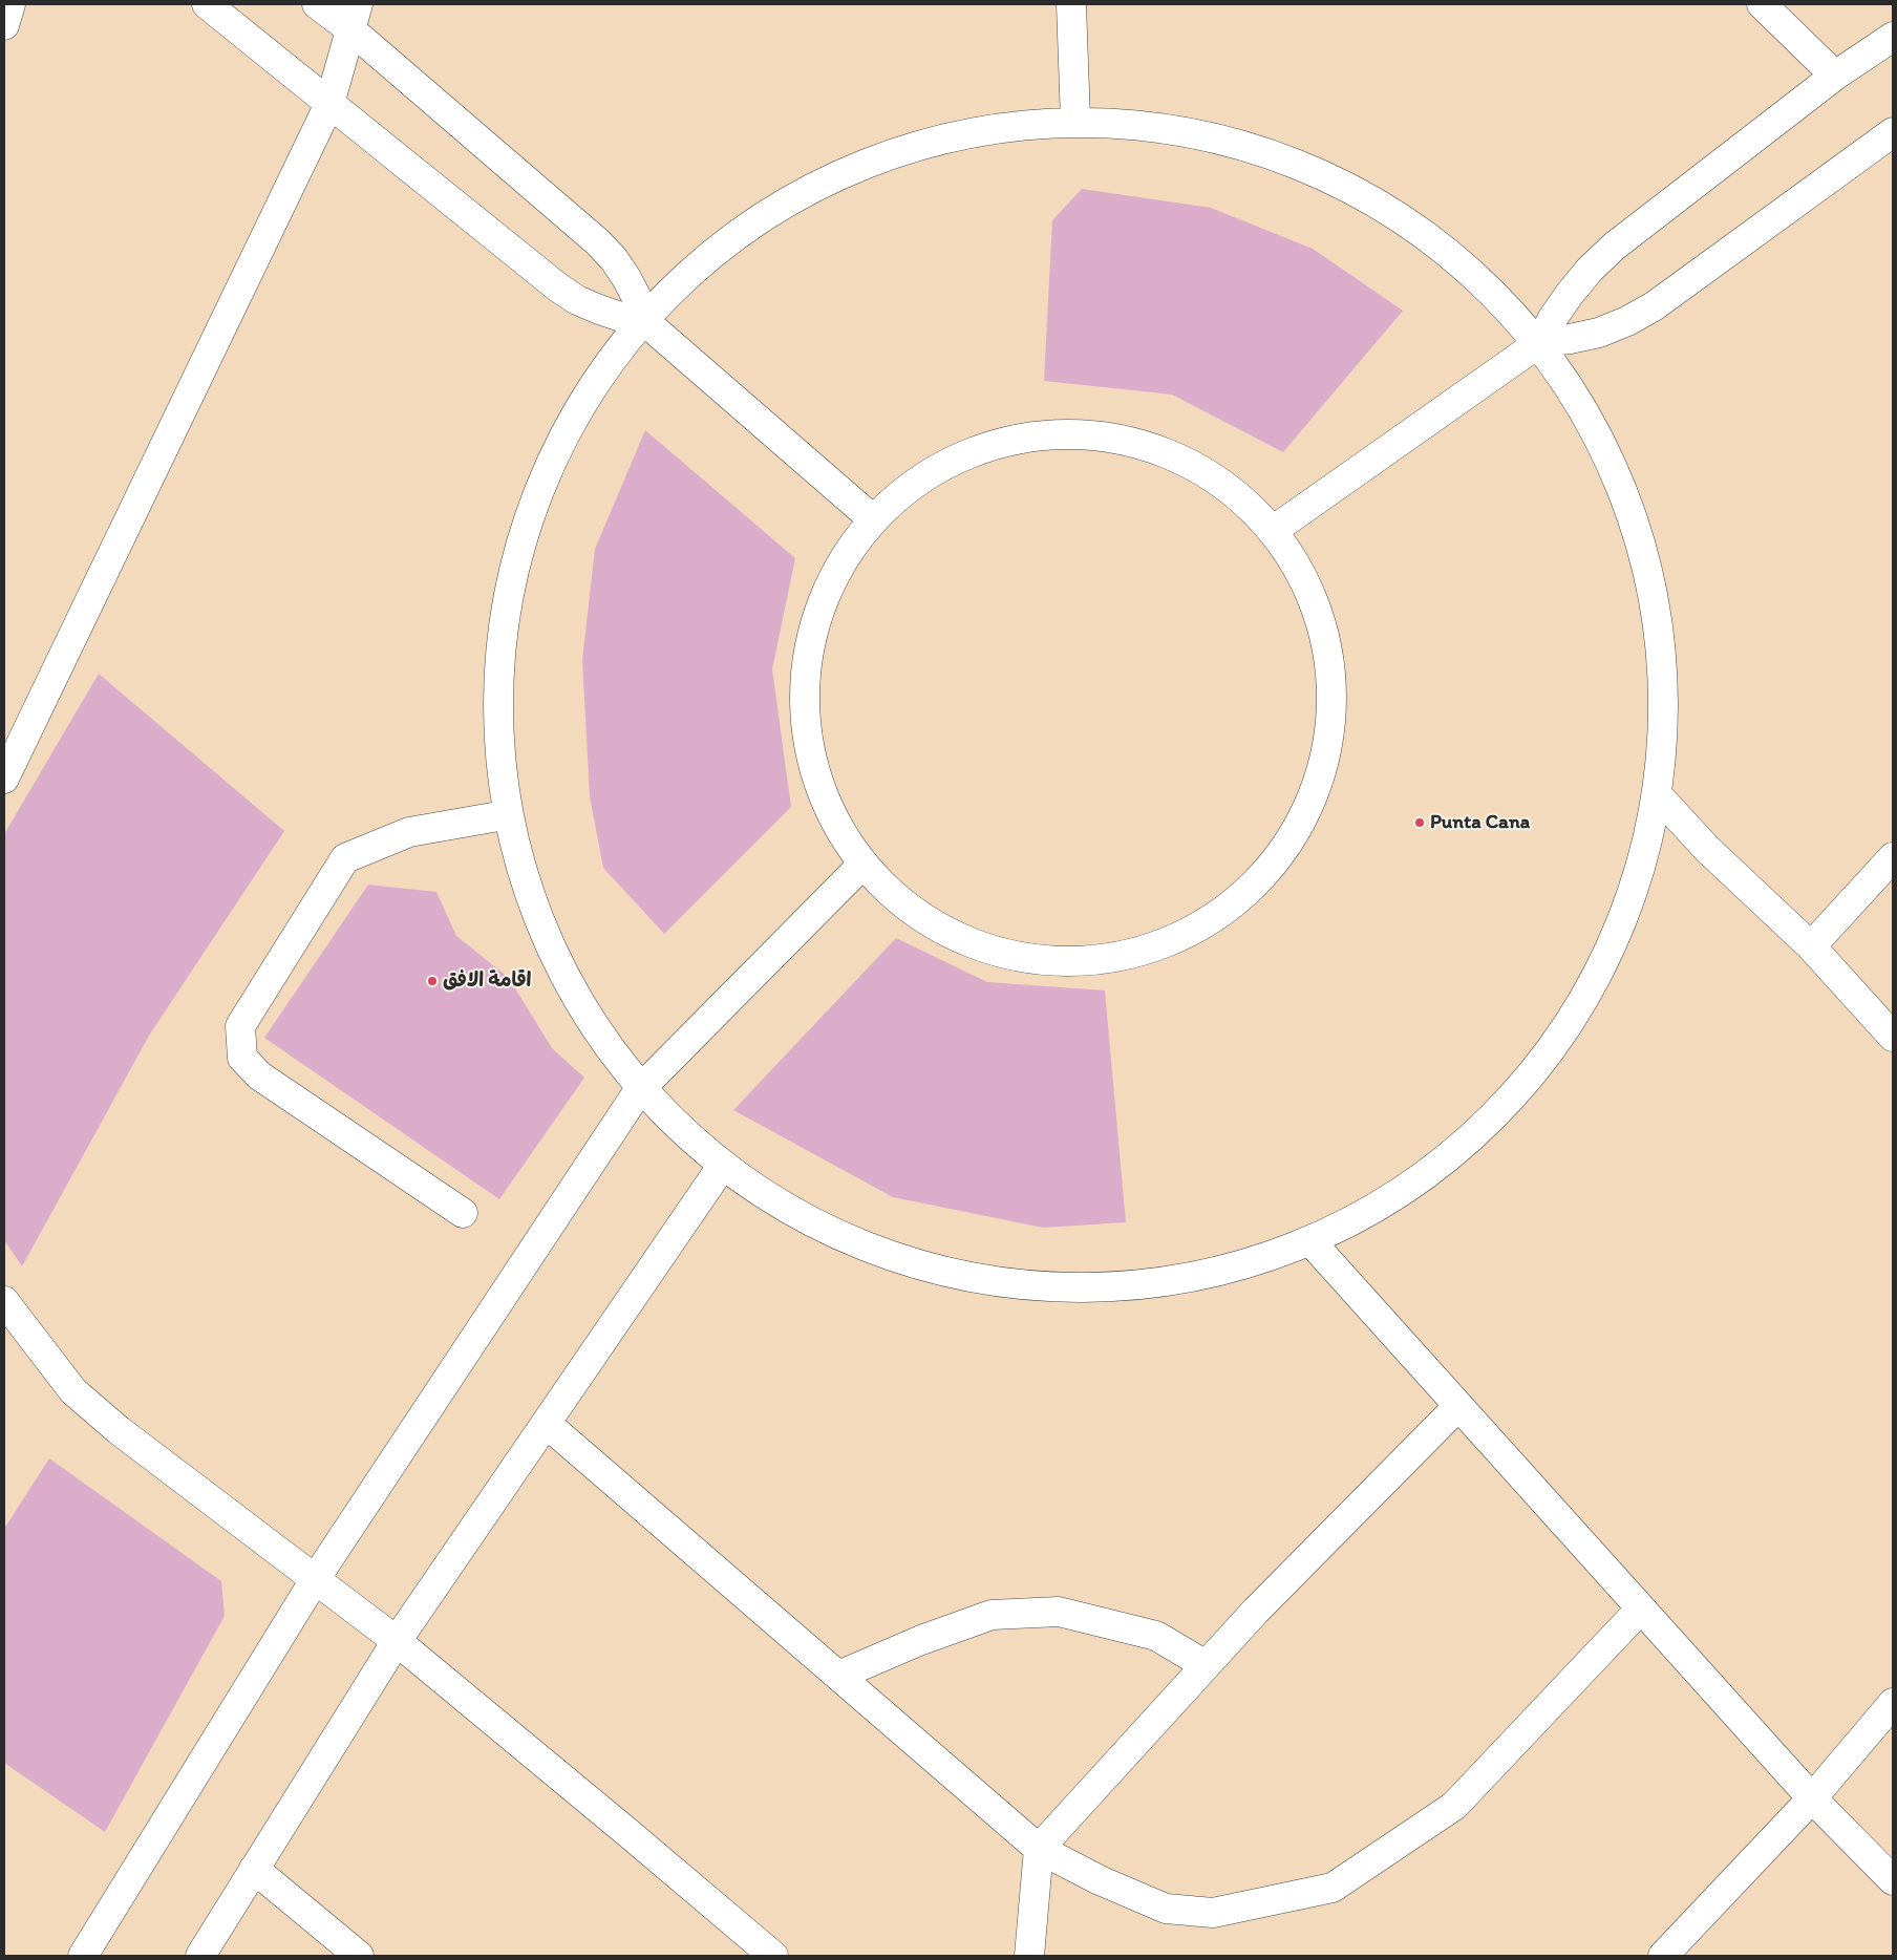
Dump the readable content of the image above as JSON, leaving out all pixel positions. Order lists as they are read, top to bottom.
{
  "places": ["Punta Cana", "اقامة الافق"]
}
